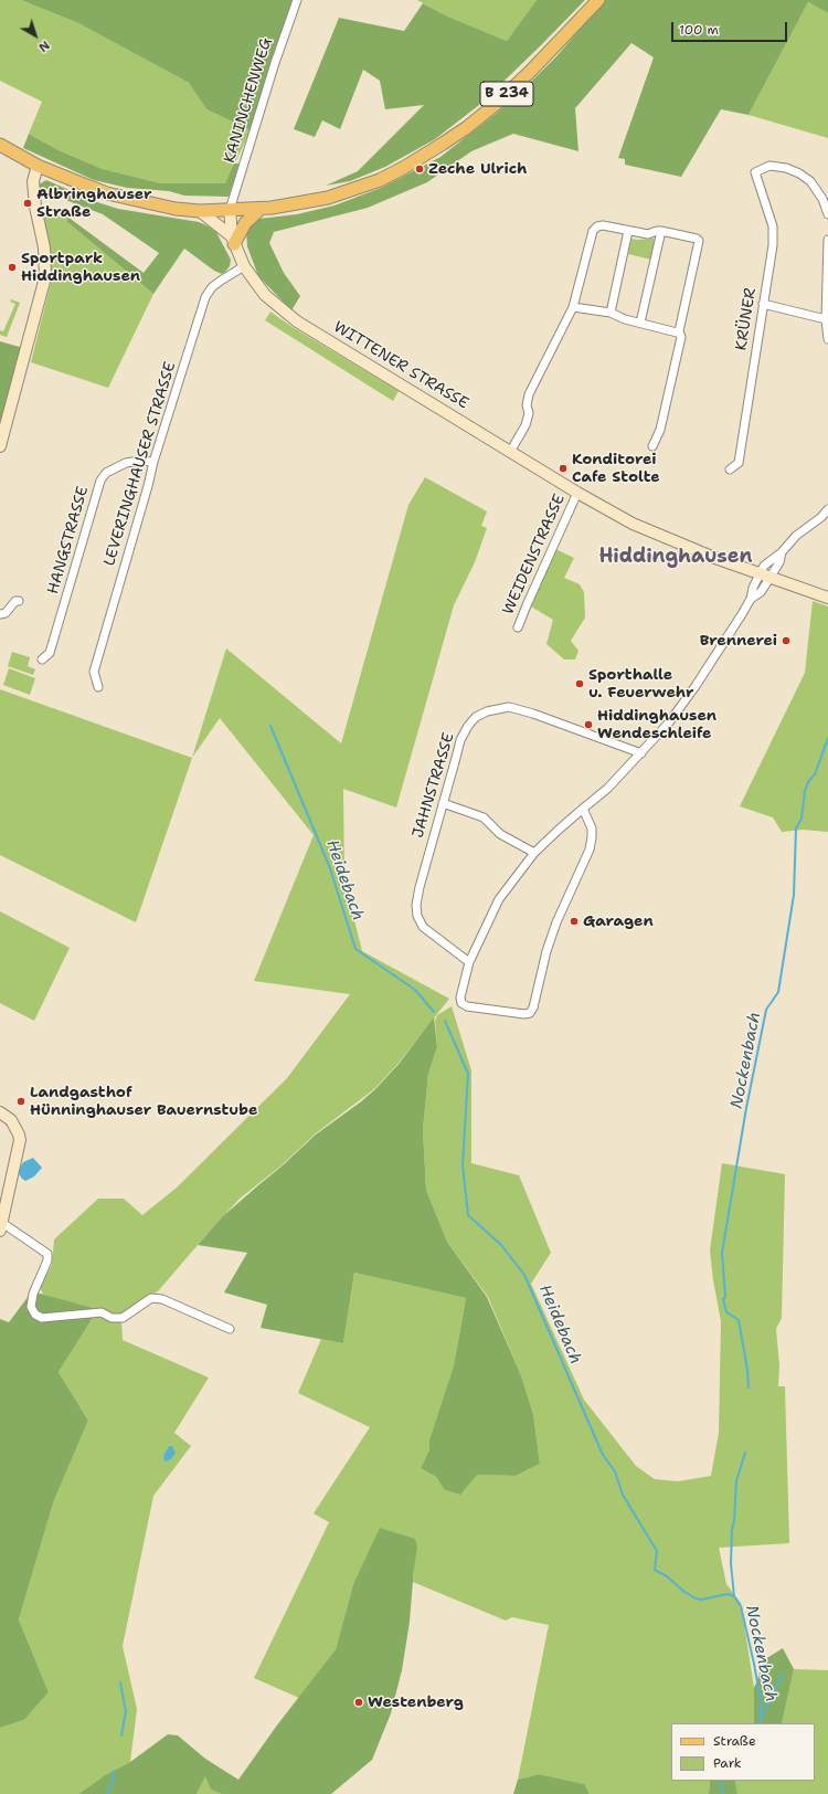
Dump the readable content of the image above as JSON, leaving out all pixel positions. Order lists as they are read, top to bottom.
{
  "streets": {
    "main road": ["B 234", "WITTENER STRASSE"],
    "street": [
      "KANINCHENWEG",
      "KRÜNER",
      "LEVERINGHAUSER STRASSE",
      "HANGSTRASSE",
      "WEIDENSTRASSE",
      "JAHNSTRASSE"
    ]
  },
  "crossings": [
    ["B 234", "KANINCHENWEG"],
    ["B 234", "WITTENER STRASSE"],
    ["KANINCHENWEG", "WITTENER STRASSE"],
    ["WITTENER STRASSE", "LEVERINGHAUSER STRASSE"],
    ["WITTENER STRASSE", "WEIDENSTRASSE"],
    ["LEVERINGHAUSER STRASSE", "HANGSTRASSE"]
  ],
  "districts": ["Hiddinghausen"],
  "water": ["Heidebach", "Nockenbach"],
  "places": [
    "Zeche Ulrich",
    "Albringhauser Straße",
    "Sportpark Hiddinghausen",
    "Konditorei Cafe Stolte",
    "Brennerei",
    "Sporthalle u. Feuerwehr",
    "Hiddinghausen Wendeschleife",
    "Garagen",
    "Landgasthof Hünninghauser Bauernstube",
    "Westenberg"
  ],
  "legend": ["Straße", "Park"],
  "scale_bar": "100 m",
  "north": "bottom right"
}
